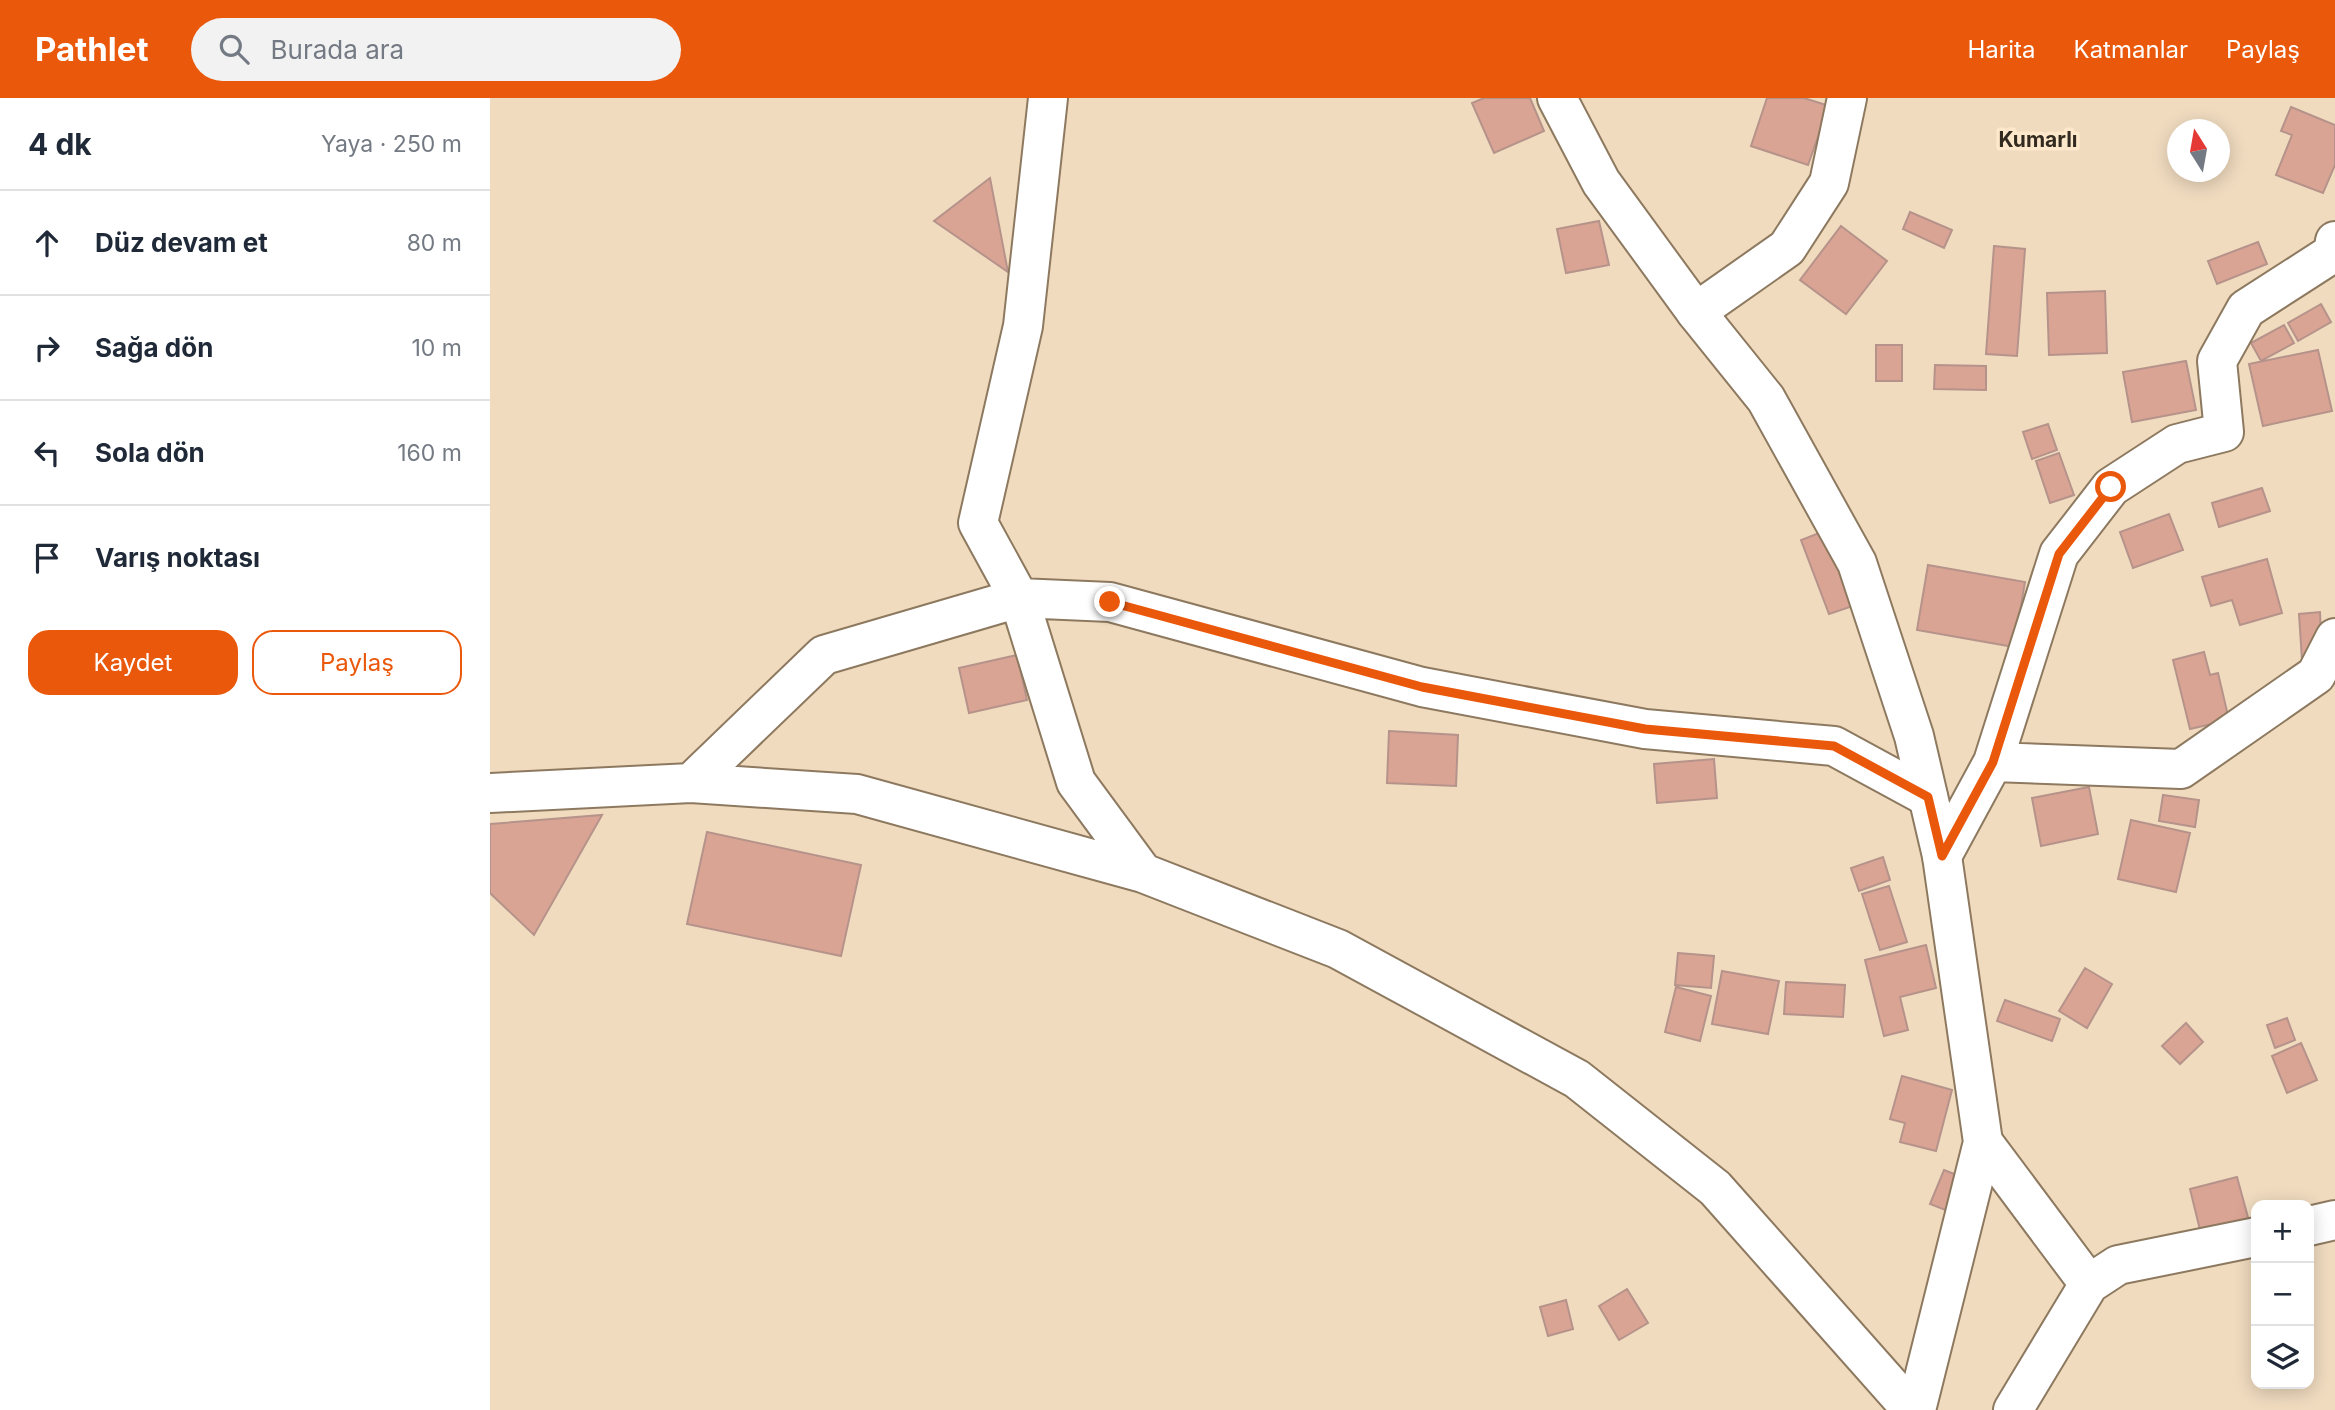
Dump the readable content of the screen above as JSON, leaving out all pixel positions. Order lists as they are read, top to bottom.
{
  "districts": ["Kumarlı"],
  "north": "top",
  "page": {
    "header": "Pathlet",
    "search": "Burada ara",
    "nav": ["Harita", "Katmanlar", "Paylaş"],
    "heading": ["4 dk", "Yaya · 250 m"],
    "list": [
      ["Düz devam et", "80 m"],
      ["Sağa dön", "10 m"],
      ["Sola dön", "160 m"],
      "Varış noktası"
    ],
    "buttons": ["Kaydet", "Paylaş"],
    "map_buttons": ["+", "−"]
  }
}
